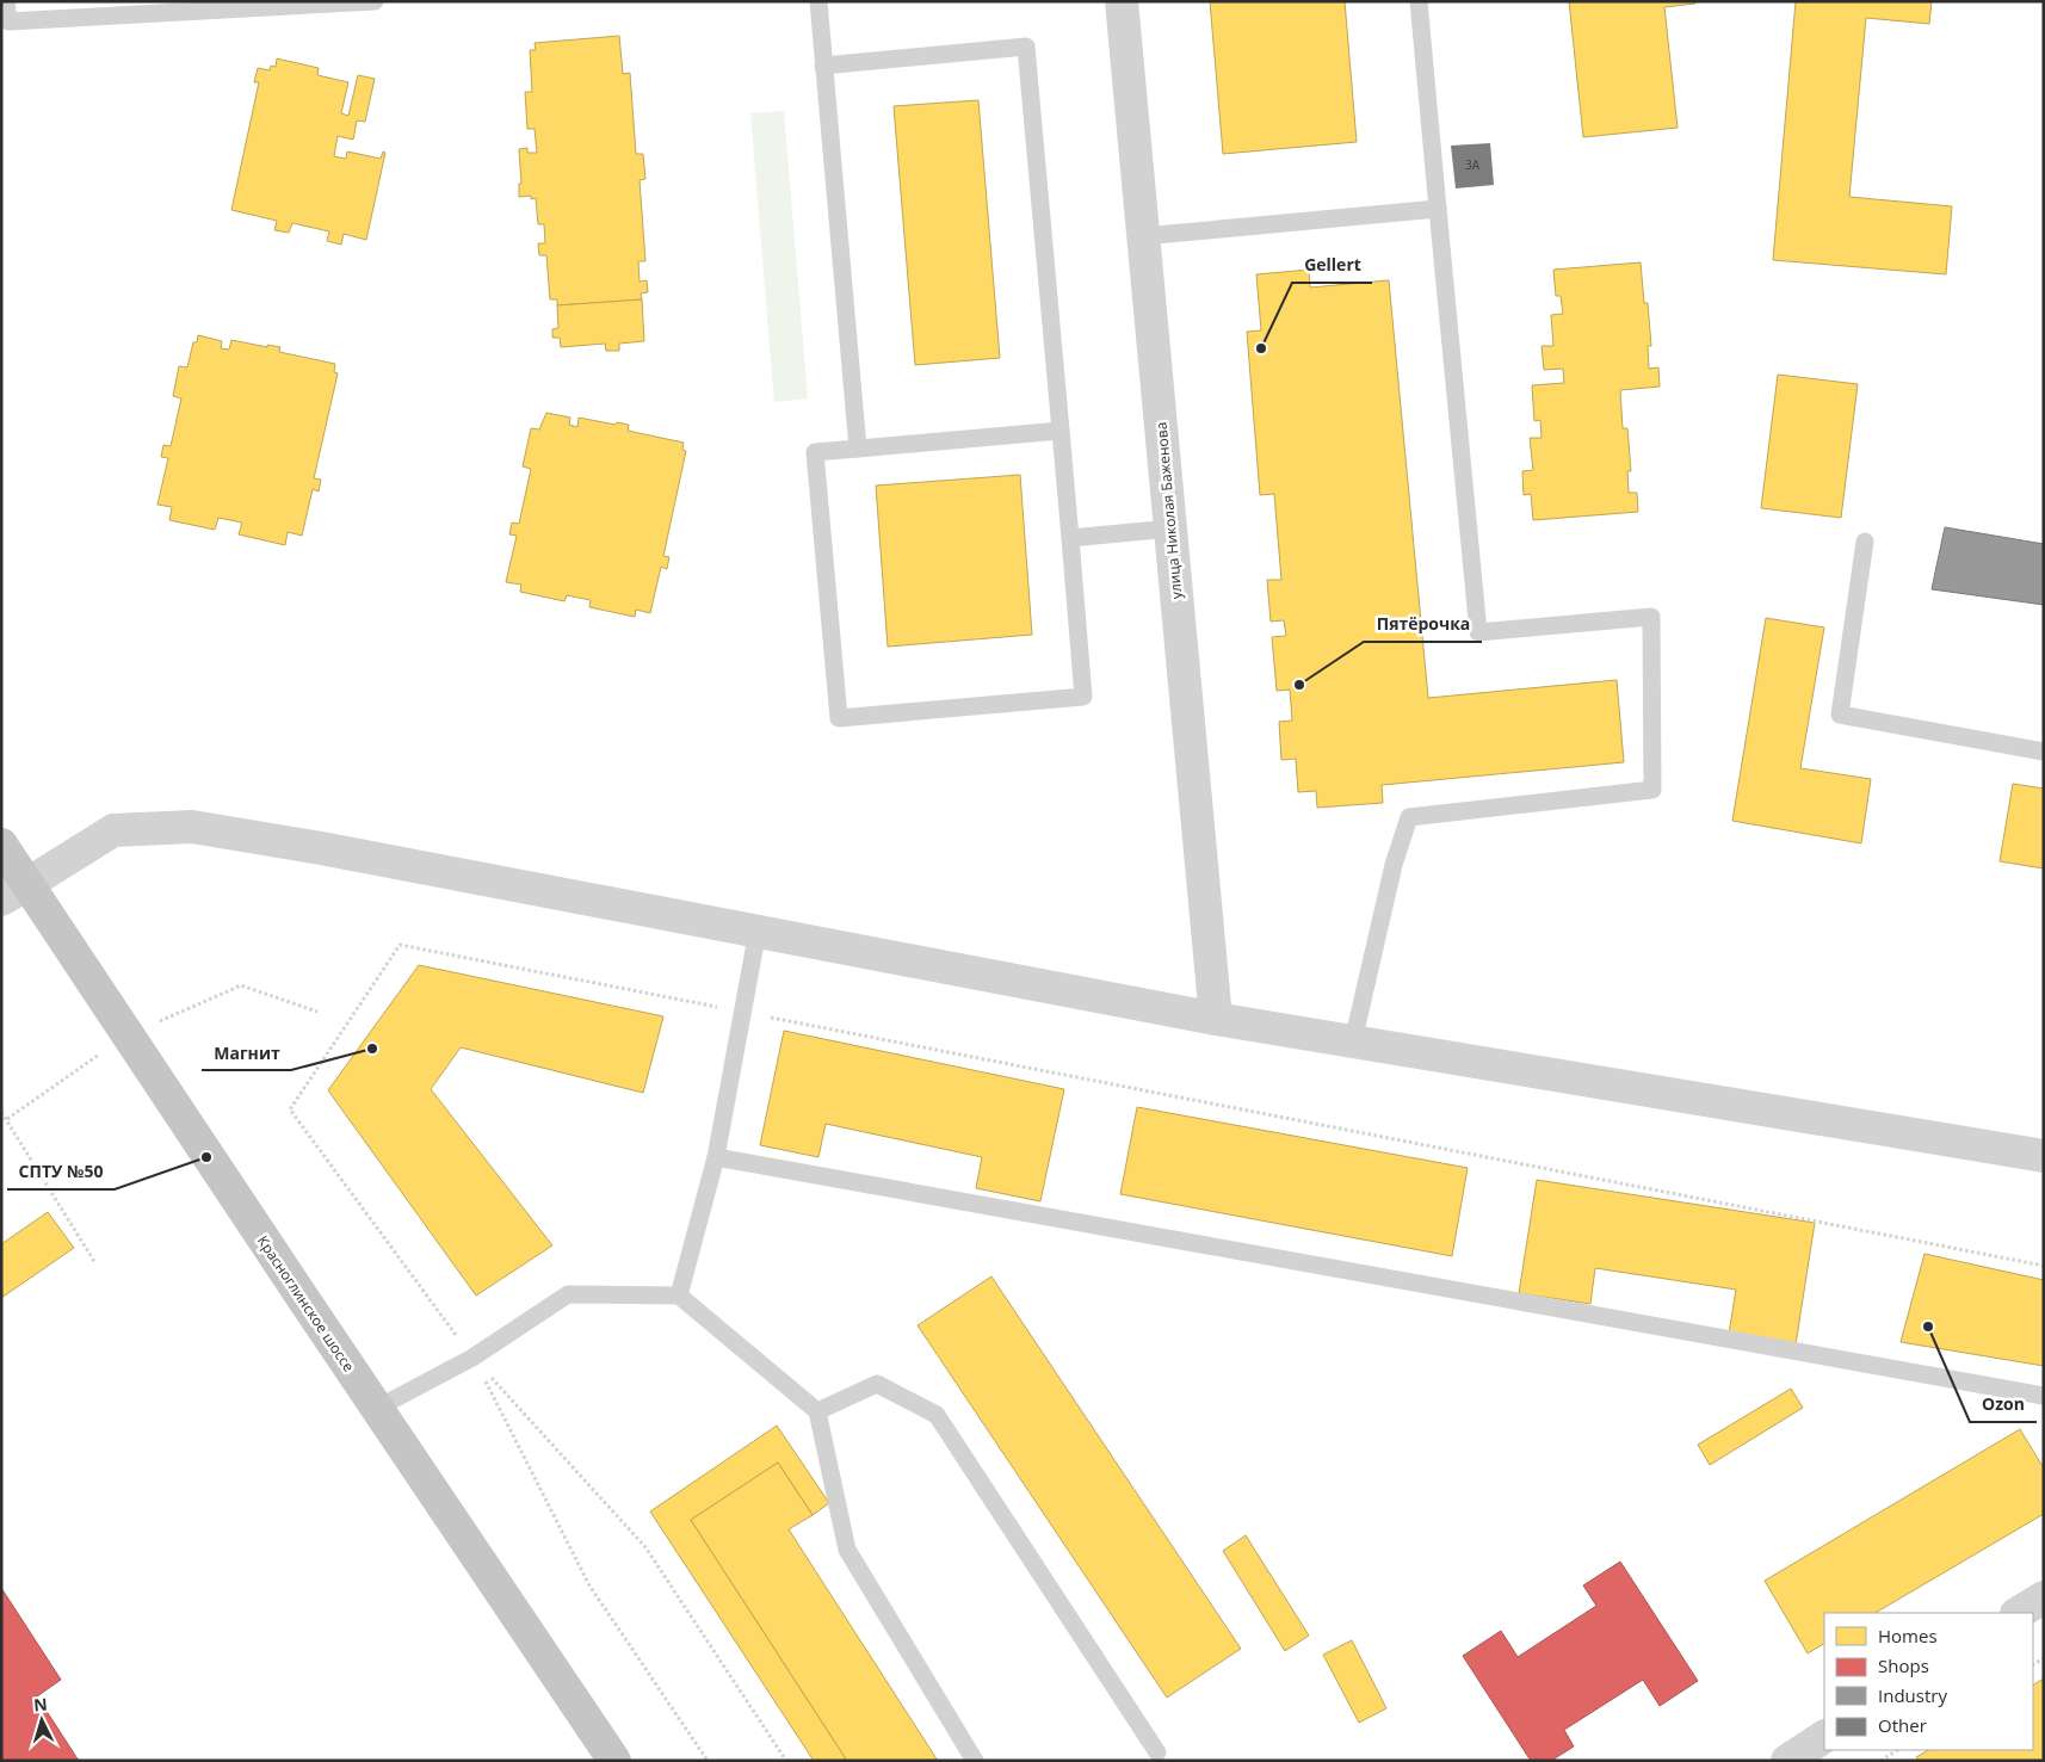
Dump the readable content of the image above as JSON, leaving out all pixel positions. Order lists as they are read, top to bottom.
{
  "streets": {
    "main road": ["Красноглинское шоссе"],
    "street": ["улица Николая Баженова"]
  },
  "places": [
    "Gellert",
    "Пятёрочка",
    "Магнит",
    "СПТУ №50",
    "Ozon"
  ],
  "house_numbers": ["3А"],
  "legend": [
    "Homes",
    "Shops",
    "Industry",
    "Other"
  ],
  "north": "top"
}
